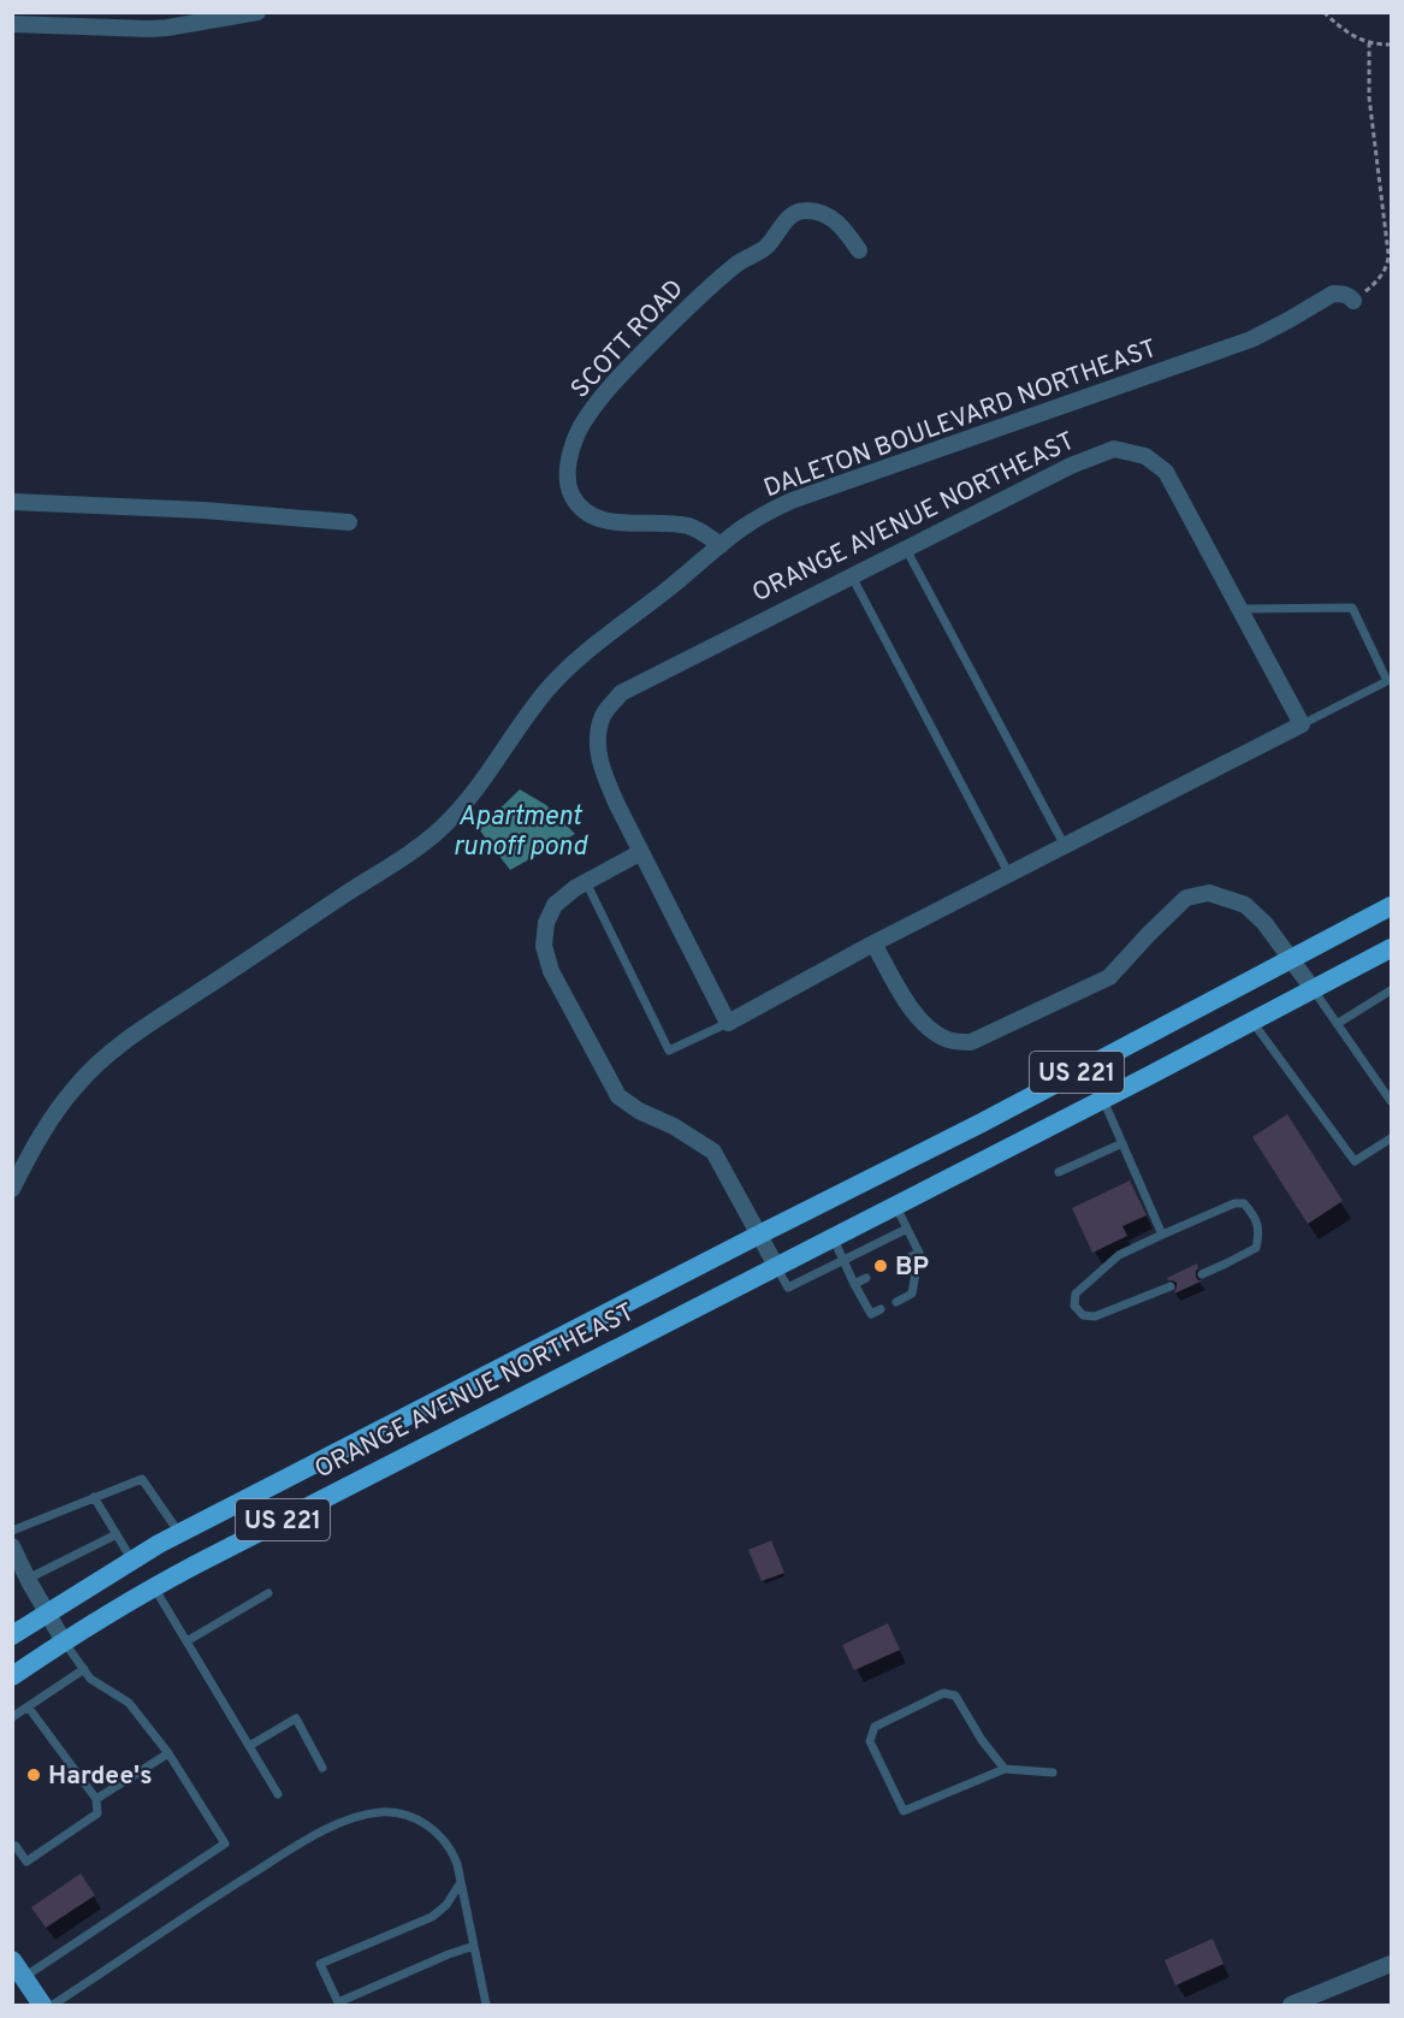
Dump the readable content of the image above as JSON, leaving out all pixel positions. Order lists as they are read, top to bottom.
{
  "streets": {
    "highway": ["ORANGE AVENUE NORTHEAST", "US 221"],
    "street": ["SCOTT ROAD", "DALETON BOULEVARD NORTHEAST"]
  },
  "crossings": [
    ["SCOTT ROAD", "DALETON BOULEVARD NORTHEAST"]
  ],
  "water": ["Apartment runoff pond"],
  "places": ["BP", "Hardee's"]
}
